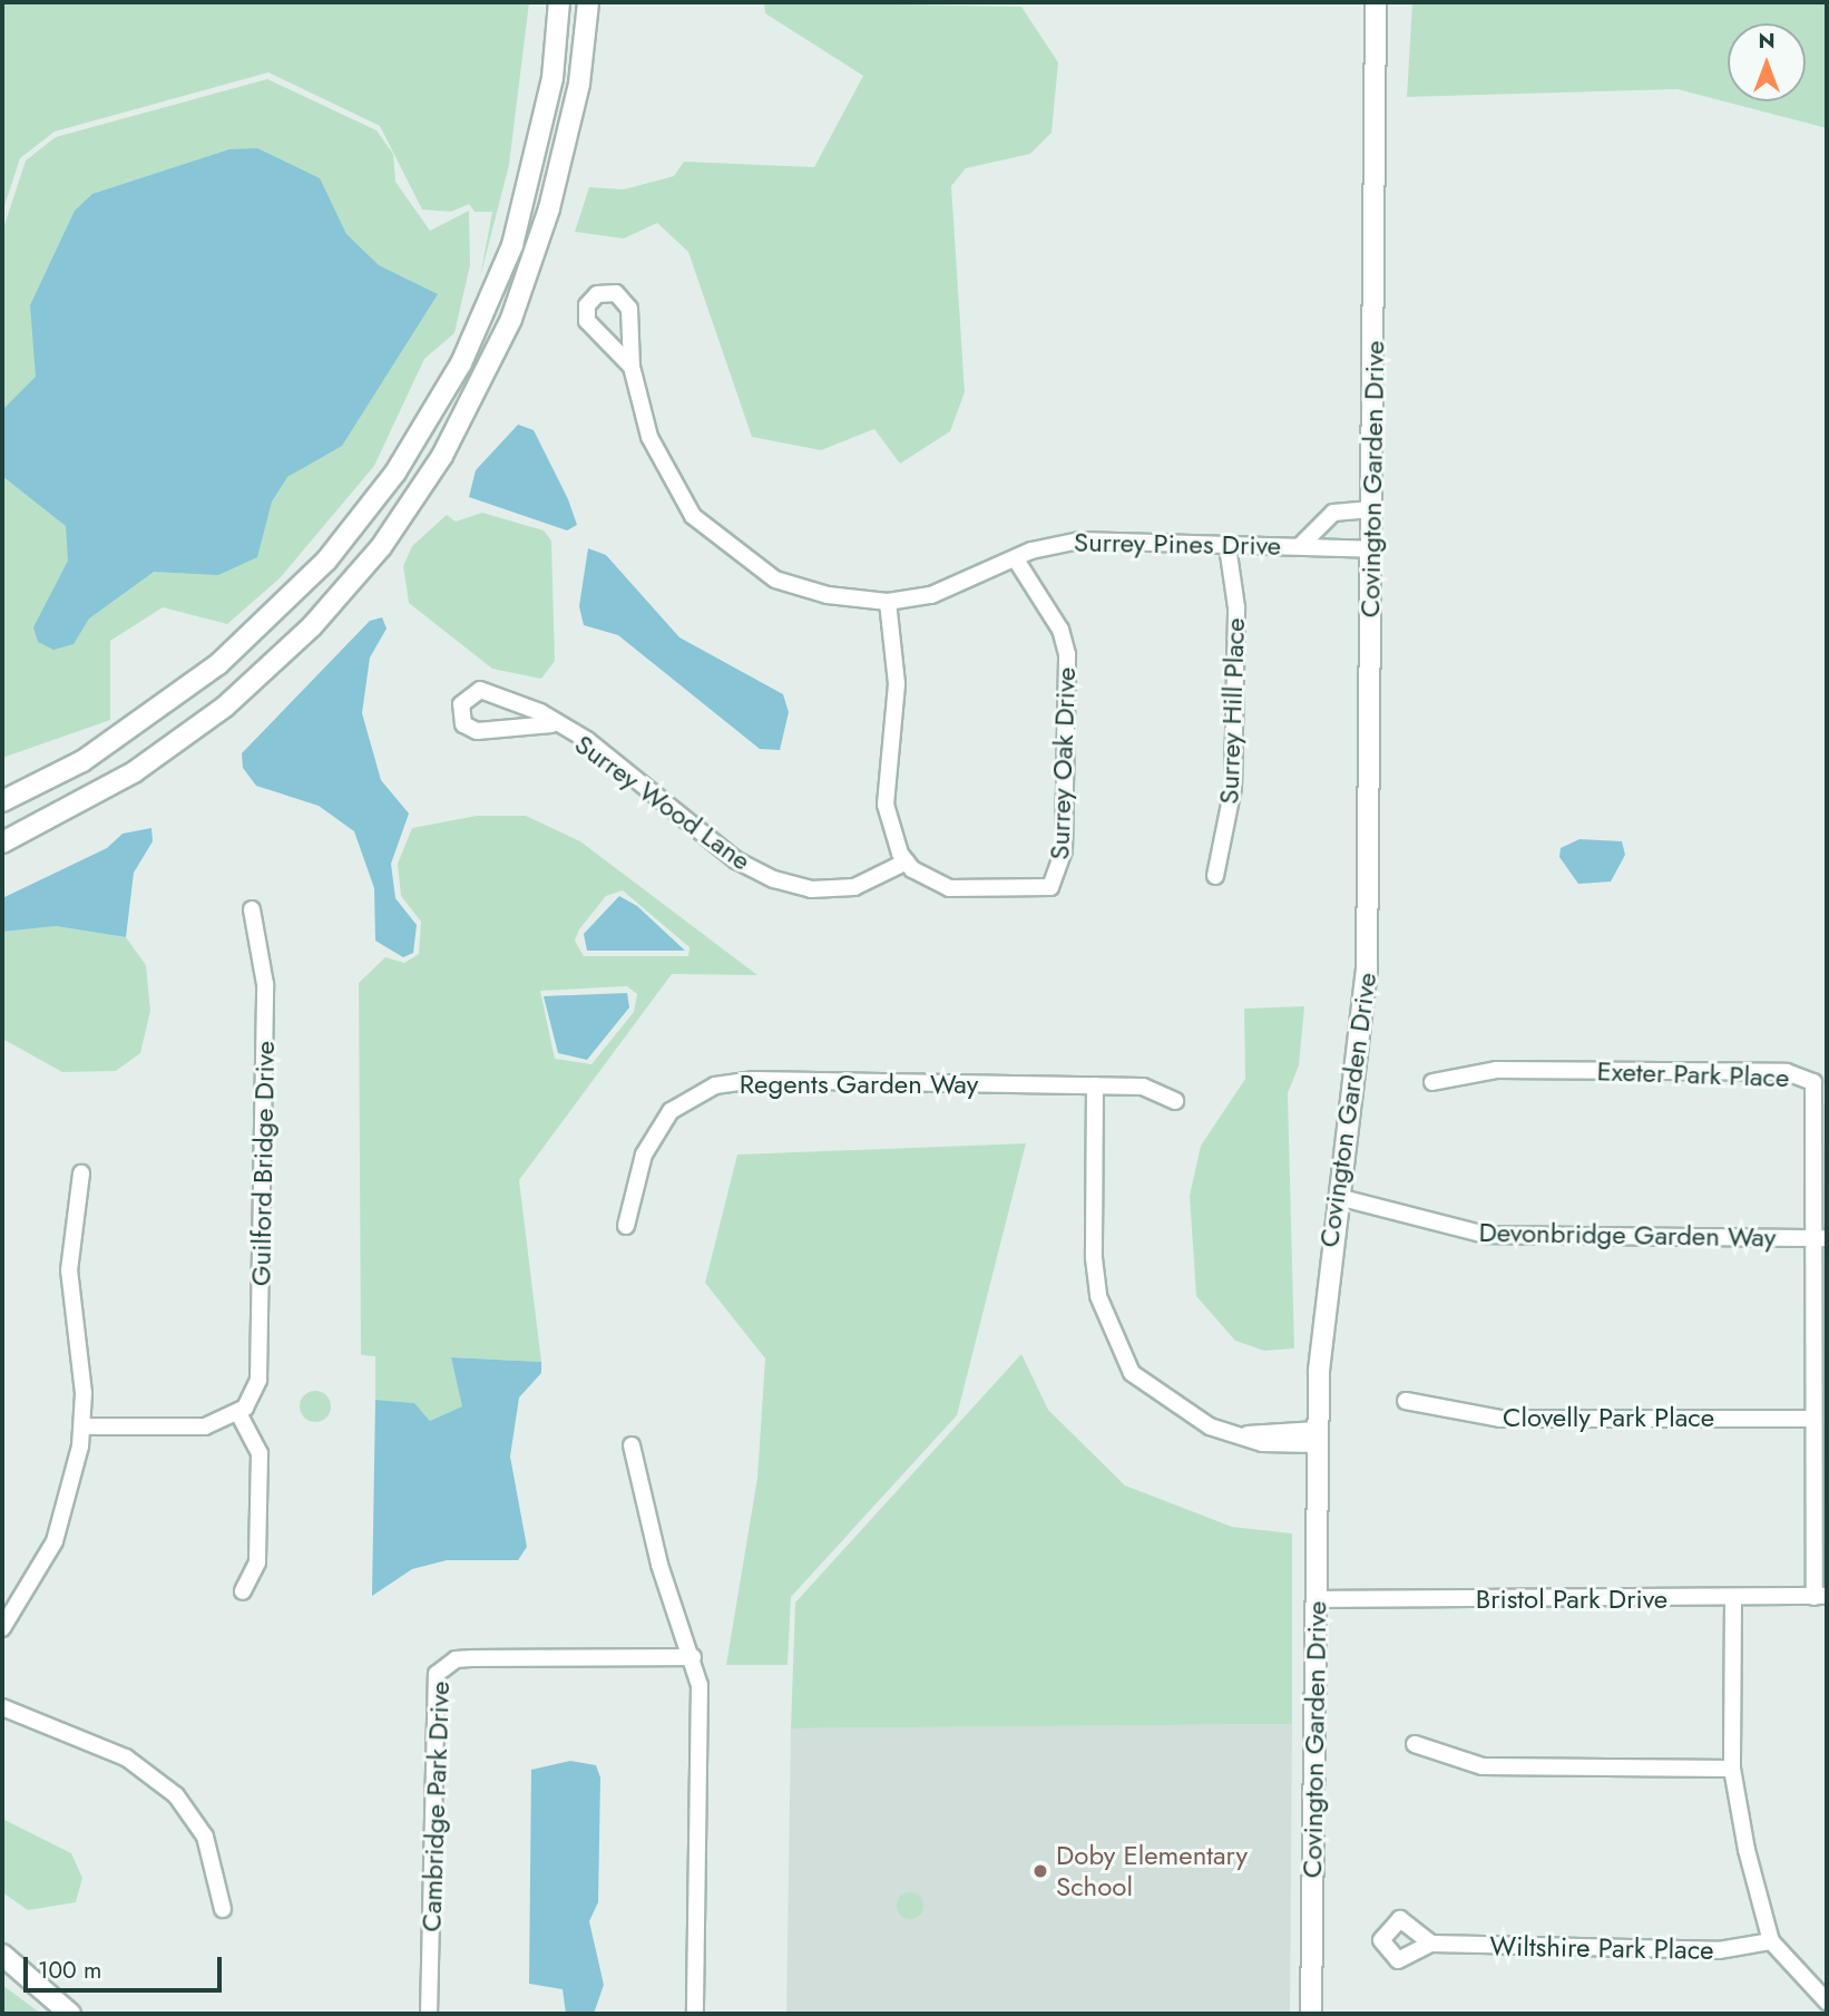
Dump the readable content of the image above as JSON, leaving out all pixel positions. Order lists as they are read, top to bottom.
{
  "streets": {
    "street": [
      "Covington Garden Drive",
      "Surrey Pines Drive",
      "Surrey Hill Place",
      "Surrey Oak Drive",
      "Surrey Wood Lane",
      "Exeter Park Place",
      "Regents Garden Way",
      "Guilford Bridge Drive",
      "Devonbridge Garden Way",
      "Clovelly Park Place",
      "Bristol Park Drive",
      "Cambridge Park Drive",
      "Wiltshire Park Place"
    ]
  },
  "crossings": [
    ["Covington Garden Drive", "Surrey Pines Drive"],
    ["Covington Garden Drive", "Devonbridge Garden Way"],
    ["Covington Garden Drive", "Bristol Park Drive"],
    ["Surrey Pines Drive", "Surrey Hill Place"],
    ["Surrey Pines Drive", "Surrey Oak Drive"],
    ["Surrey Oak Drive", "Surrey Wood Lane"],
    ["Exeter Park Place", "Devonbridge Garden Way"],
    ["Exeter Park Place", "Clovelly Park Place"],
    ["Exeter Park Place", "Bristol Park Drive"]
  ],
  "places": ["Doby Elementary School"],
  "scale_bar": "100 m",
  "north": "top"
}
